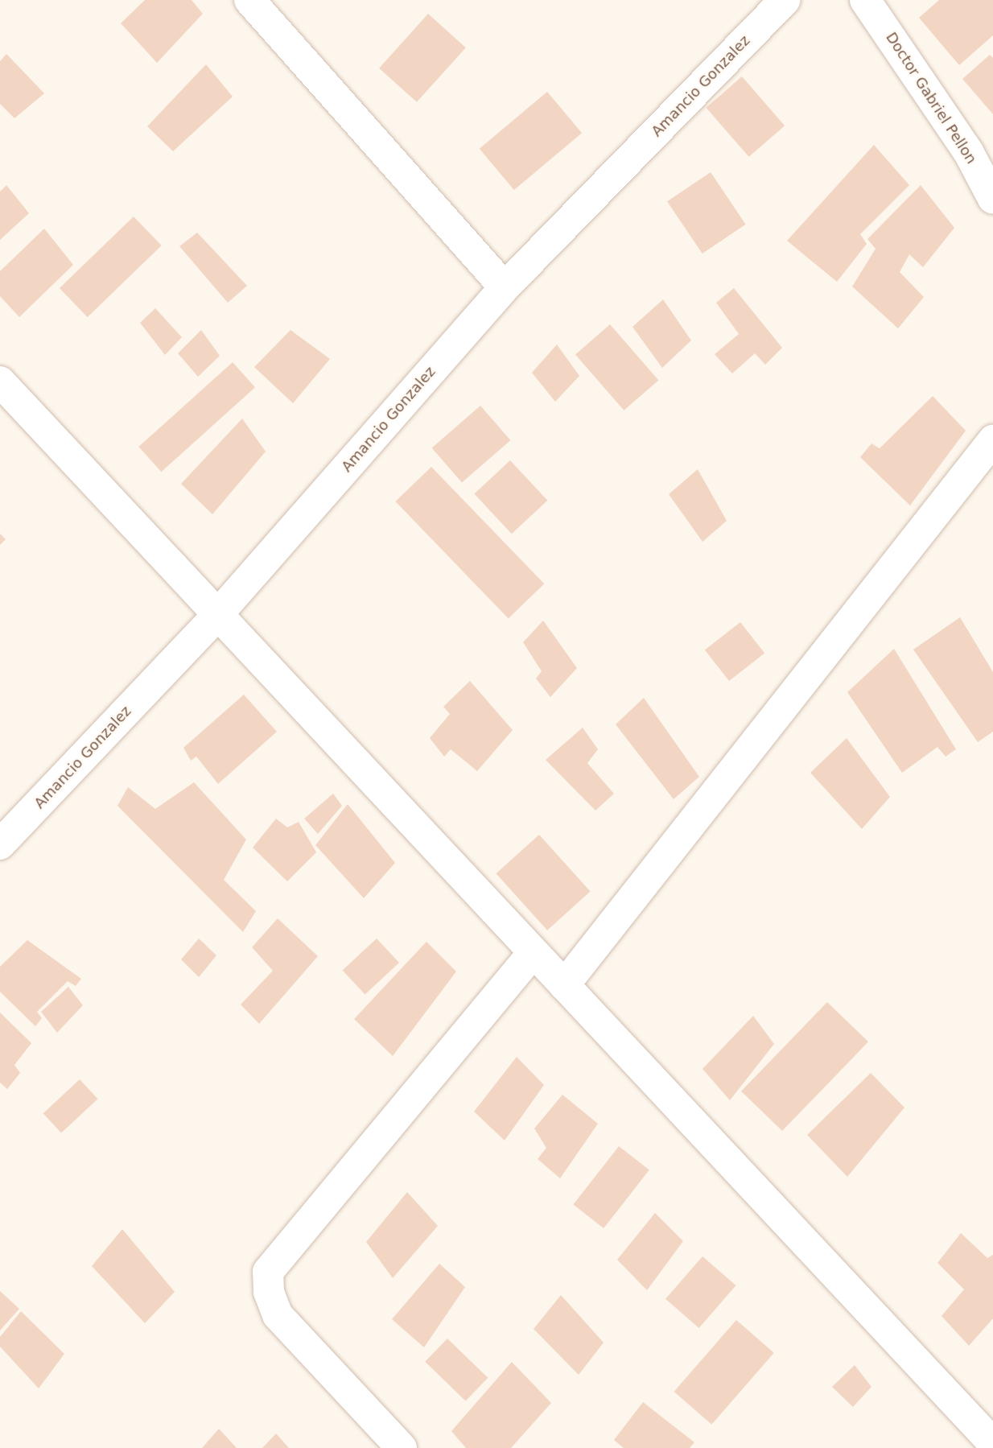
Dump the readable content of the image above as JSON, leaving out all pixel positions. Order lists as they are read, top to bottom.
{
  "streets": {
    "street": ["Amancio Gonzalez", "Doctor Gabriel Pellon"]
  }
}
